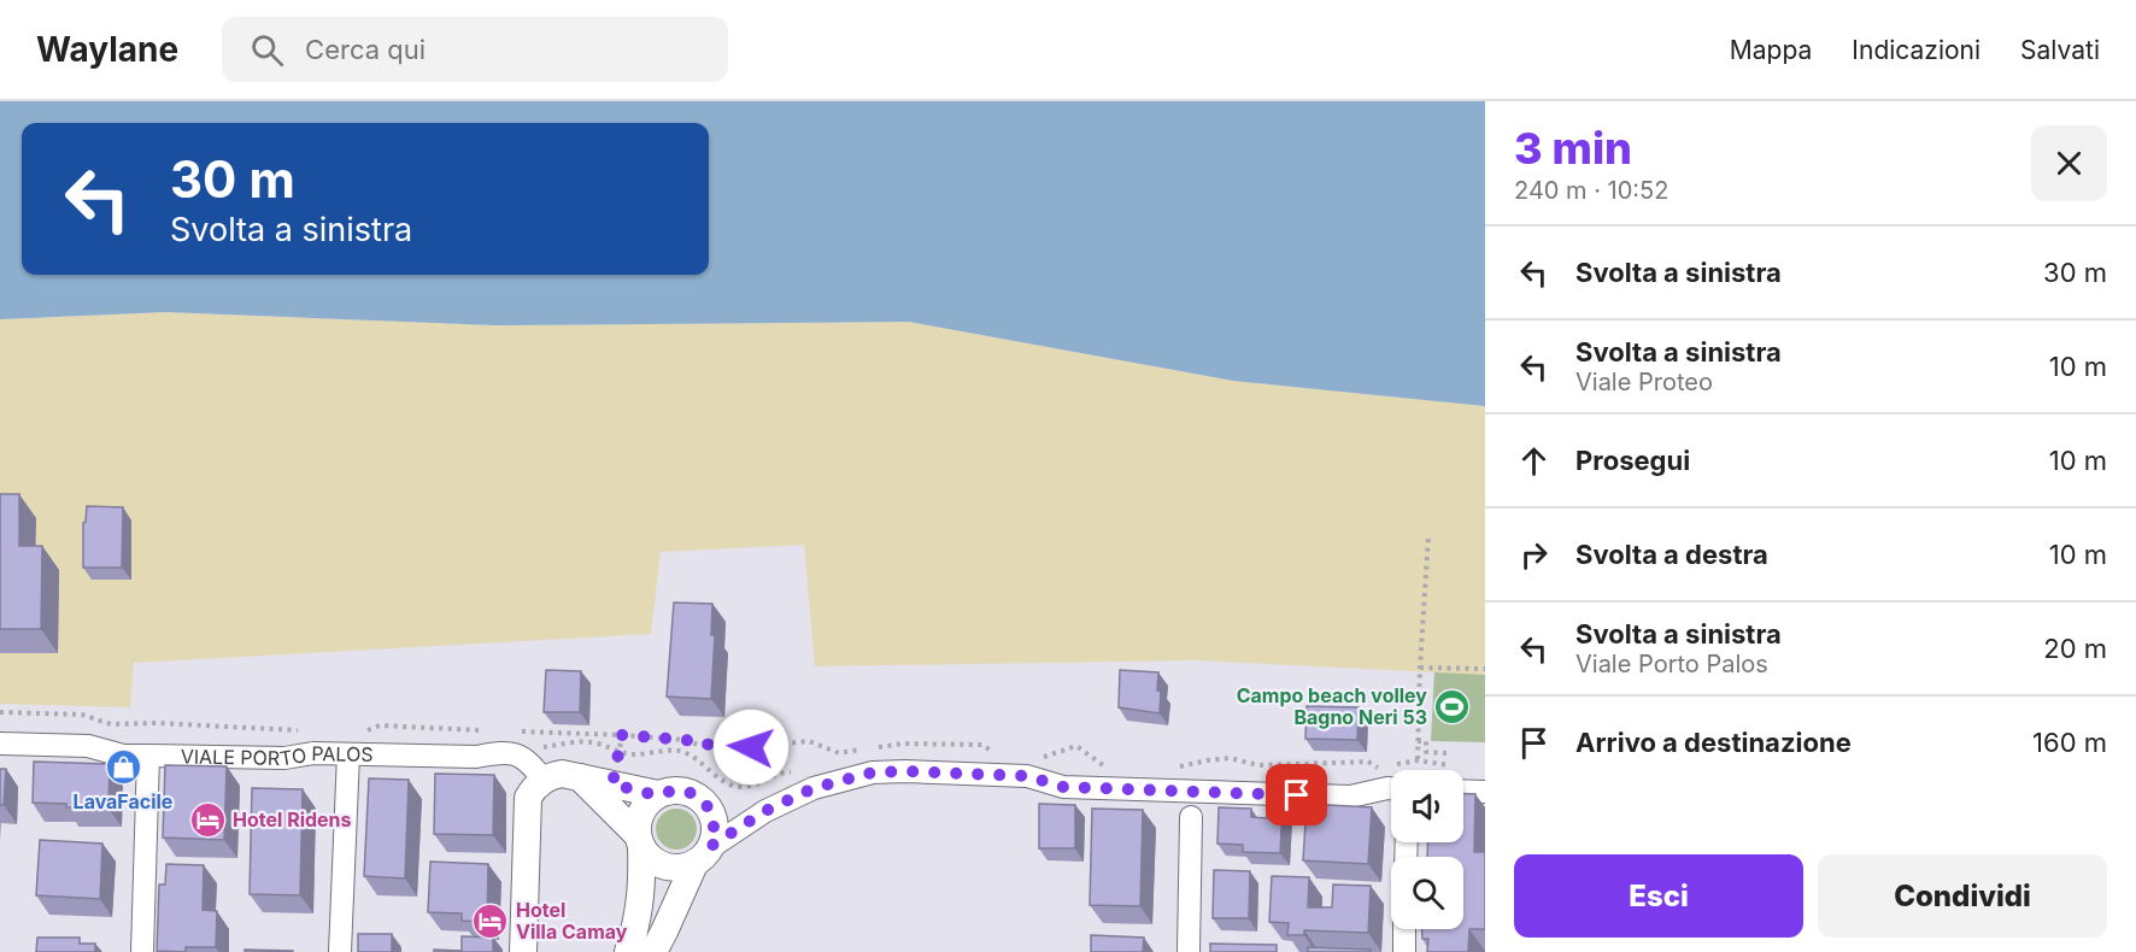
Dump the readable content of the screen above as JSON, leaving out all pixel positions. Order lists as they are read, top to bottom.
{
  "streets": {
    "street": ["VIALE PORTO PALOS"]
  },
  "places": {
    "sports": ["Campo beach volley Bagno Neri 53"],
    "shop": ["LavaFacile"],
    "hotel": ["Hotel Ridens", "Hotel Villa Camay"]
  },
  "page": {
    "header": "Waylane",
    "search": "Cerca qui",
    "nav": ["Mappa", "Indicazioni", "Salvati"],
    "heading": ["3 min", "240 m · 10:52"],
    "turn": ["30 m", "Svolta a sinistra"],
    "list": [
      {
        "name": "Svolta a sinistra",
        "value": "30 m"
      },
      {
        "name": "Svolta a sinistra",
        "note": "Viale Proteo",
        "value": "10 m"
      },
      {
        "name": "Prosegui",
        "value": "10 m"
      },
      {
        "name": "Svolta a destra",
        "value": "10 m"
      },
      {
        "name": "Svolta a sinistra",
        "note": "Viale Porto Palos",
        "value": "20 m"
      },
      {
        "name": "Arrivo a destinazione",
        "value": "160 m"
      }
    ],
    "buttons": ["Esci", "Condividi"]
  }
}
